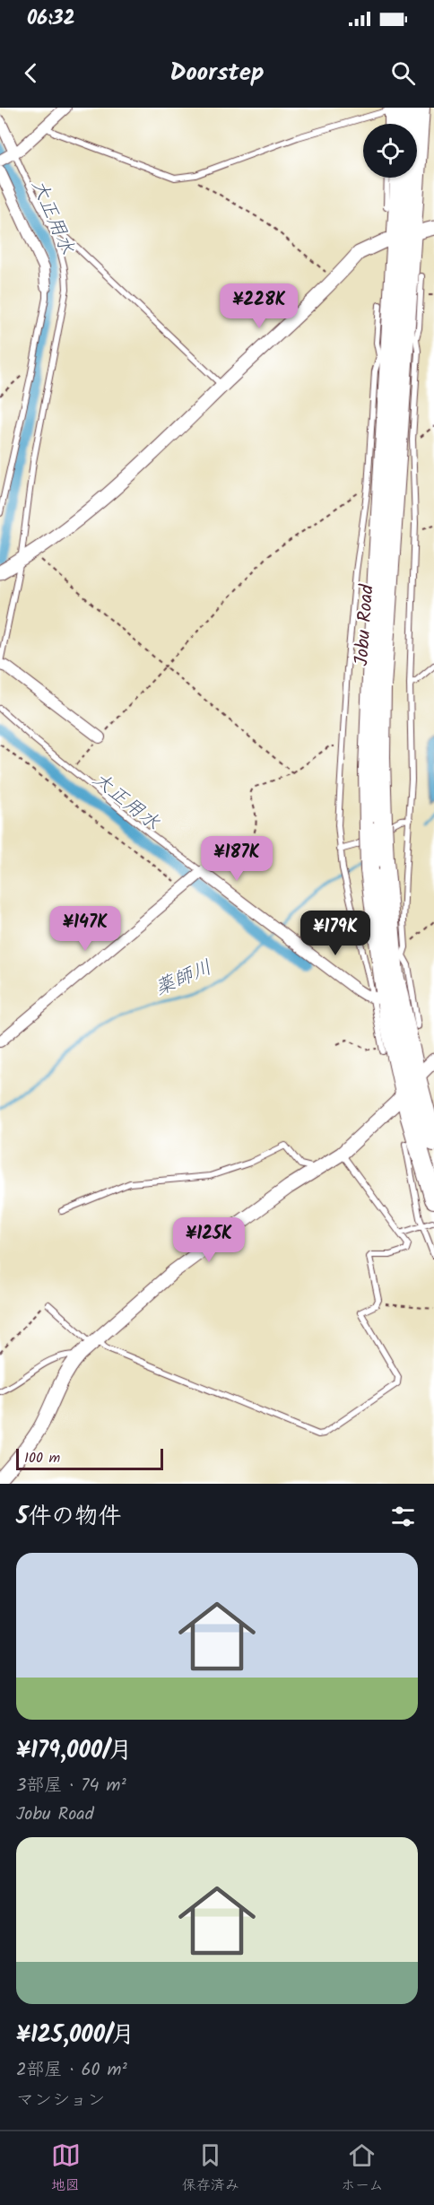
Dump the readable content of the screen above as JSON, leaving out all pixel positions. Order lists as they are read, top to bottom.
{
  "streets": {
    "highway": ["Jobu Road"]
  },
  "water": ["大正用水", "薬師川"],
  "scale_bar": "100 m",
  "page": {
    "status": "06:32",
    "header": "Doorstep",
    "price": [
      "¥228K",
      "¥187K",
      "¥147K",
      "¥179K",
      "¥125K"
    ],
    "scale": "100 m",
    "heading": "5件の物件",
    "list": [
      {
        "name": "¥179,000/月",
        "note": "3部屋 · 74 m² · Jobu Road"
      },
      {
        "name": "¥125,000/月",
        "note": "2部屋 · 60 m² · マンション"
      }
    ],
    "tabs": ["地図", "保存済み", "ホーム"]
  }
}
